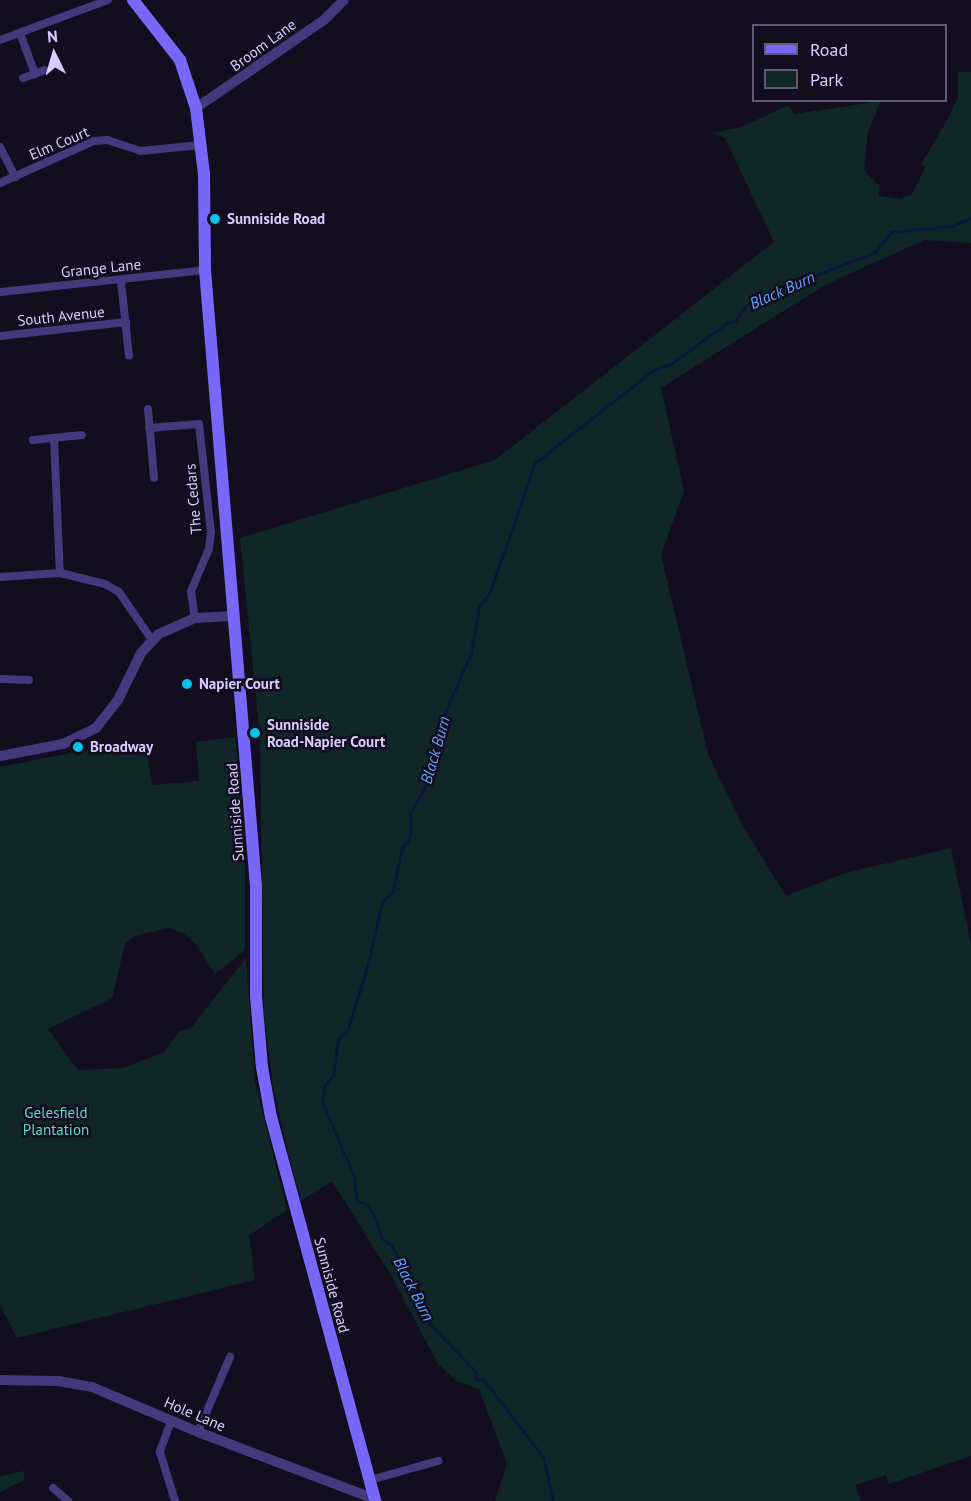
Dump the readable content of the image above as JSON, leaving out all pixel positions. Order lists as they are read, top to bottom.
{
  "streets": {
    "main road": ["Sunniside Road"],
    "street": [
      "Broom Lane",
      "Elm Court",
      "Grange Lane",
      "South Avenue",
      "The Cedars",
      "Hole Lane"
    ]
  },
  "crossings": [
    ["Broom Lane", "Sunniside Road"],
    ["Elm Court", "Sunniside Road"],
    ["Grange Lane", "Sunniside Road"],
    ["Sunniside Road", "Hole Lane"]
  ],
  "water": ["Black Burn"],
  "parks": ["Gelesfield Plantation"],
  "places": [
    "Sunniside Road",
    "Napier Court",
    "Sunniside Road-Napier Court",
    "Broadway"
  ],
  "legend": ["Road", "Park"],
  "north": "top"
}
